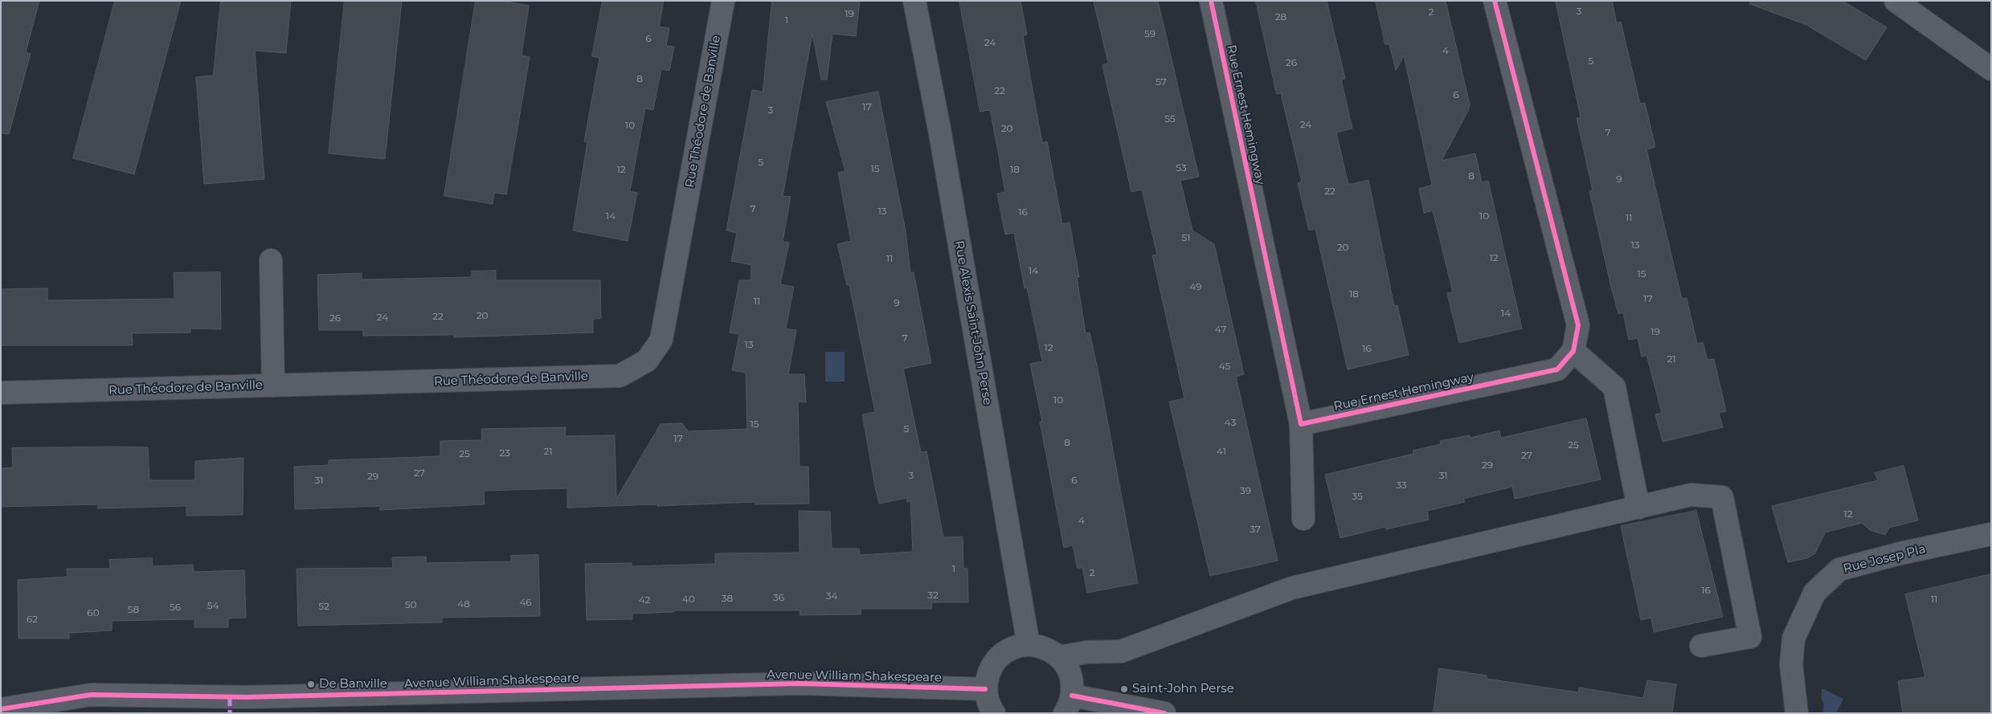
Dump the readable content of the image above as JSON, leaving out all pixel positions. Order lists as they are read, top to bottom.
{
  "streets": {
    "street": [
      "Rue Théodore de Banville",
      "Rue Ernest Hemingway",
      "Rue Alexis Saint-John Perse",
      "Rue Josep Pla",
      "Avenue William Shakespeare"
    ]
  },
  "places": ["De Banville", "Saint-John Perse"],
  "house_numbers": [
    "3",
    "2",
    "19",
    "28",
    "1",
    "59",
    "6",
    "24",
    "4",
    "5",
    "26",
    "8",
    "57",
    "22",
    "6",
    "17",
    "3",
    "55",
    "24",
    "10",
    "20",
    "7",
    "5",
    "53",
    "15",
    "12",
    "18",
    "8",
    "9",
    "22",
    "7",
    "13",
    "16",
    "14",
    "10",
    "11",
    "51",
    "13",
    "20",
    "12",
    "11",
    "14",
    "15",
    "49",
    "18",
    "17",
    "11",
    "9",
    "14",
    "20",
    "22",
    "24",
    "26",
    "47",
    "19",
    "7",
    "13",
    "12",
    "16",
    "21",
    "45",
    "10",
    "43",
    "15",
    "5",
    "17",
    "8",
    "25",
    "21",
    "41",
    "23",
    "25",
    "27",
    "29",
    "27",
    "3",
    "31",
    "29",
    "31",
    "6",
    "33",
    "39",
    "35",
    "12",
    "4",
    "37",
    "1",
    "2",
    "16",
    "32",
    "34",
    "36",
    "38",
    "40",
    "11",
    "42",
    "46",
    "48",
    "50",
    "54",
    "52",
    "56",
    "58",
    "60",
    "62"
  ]
}
